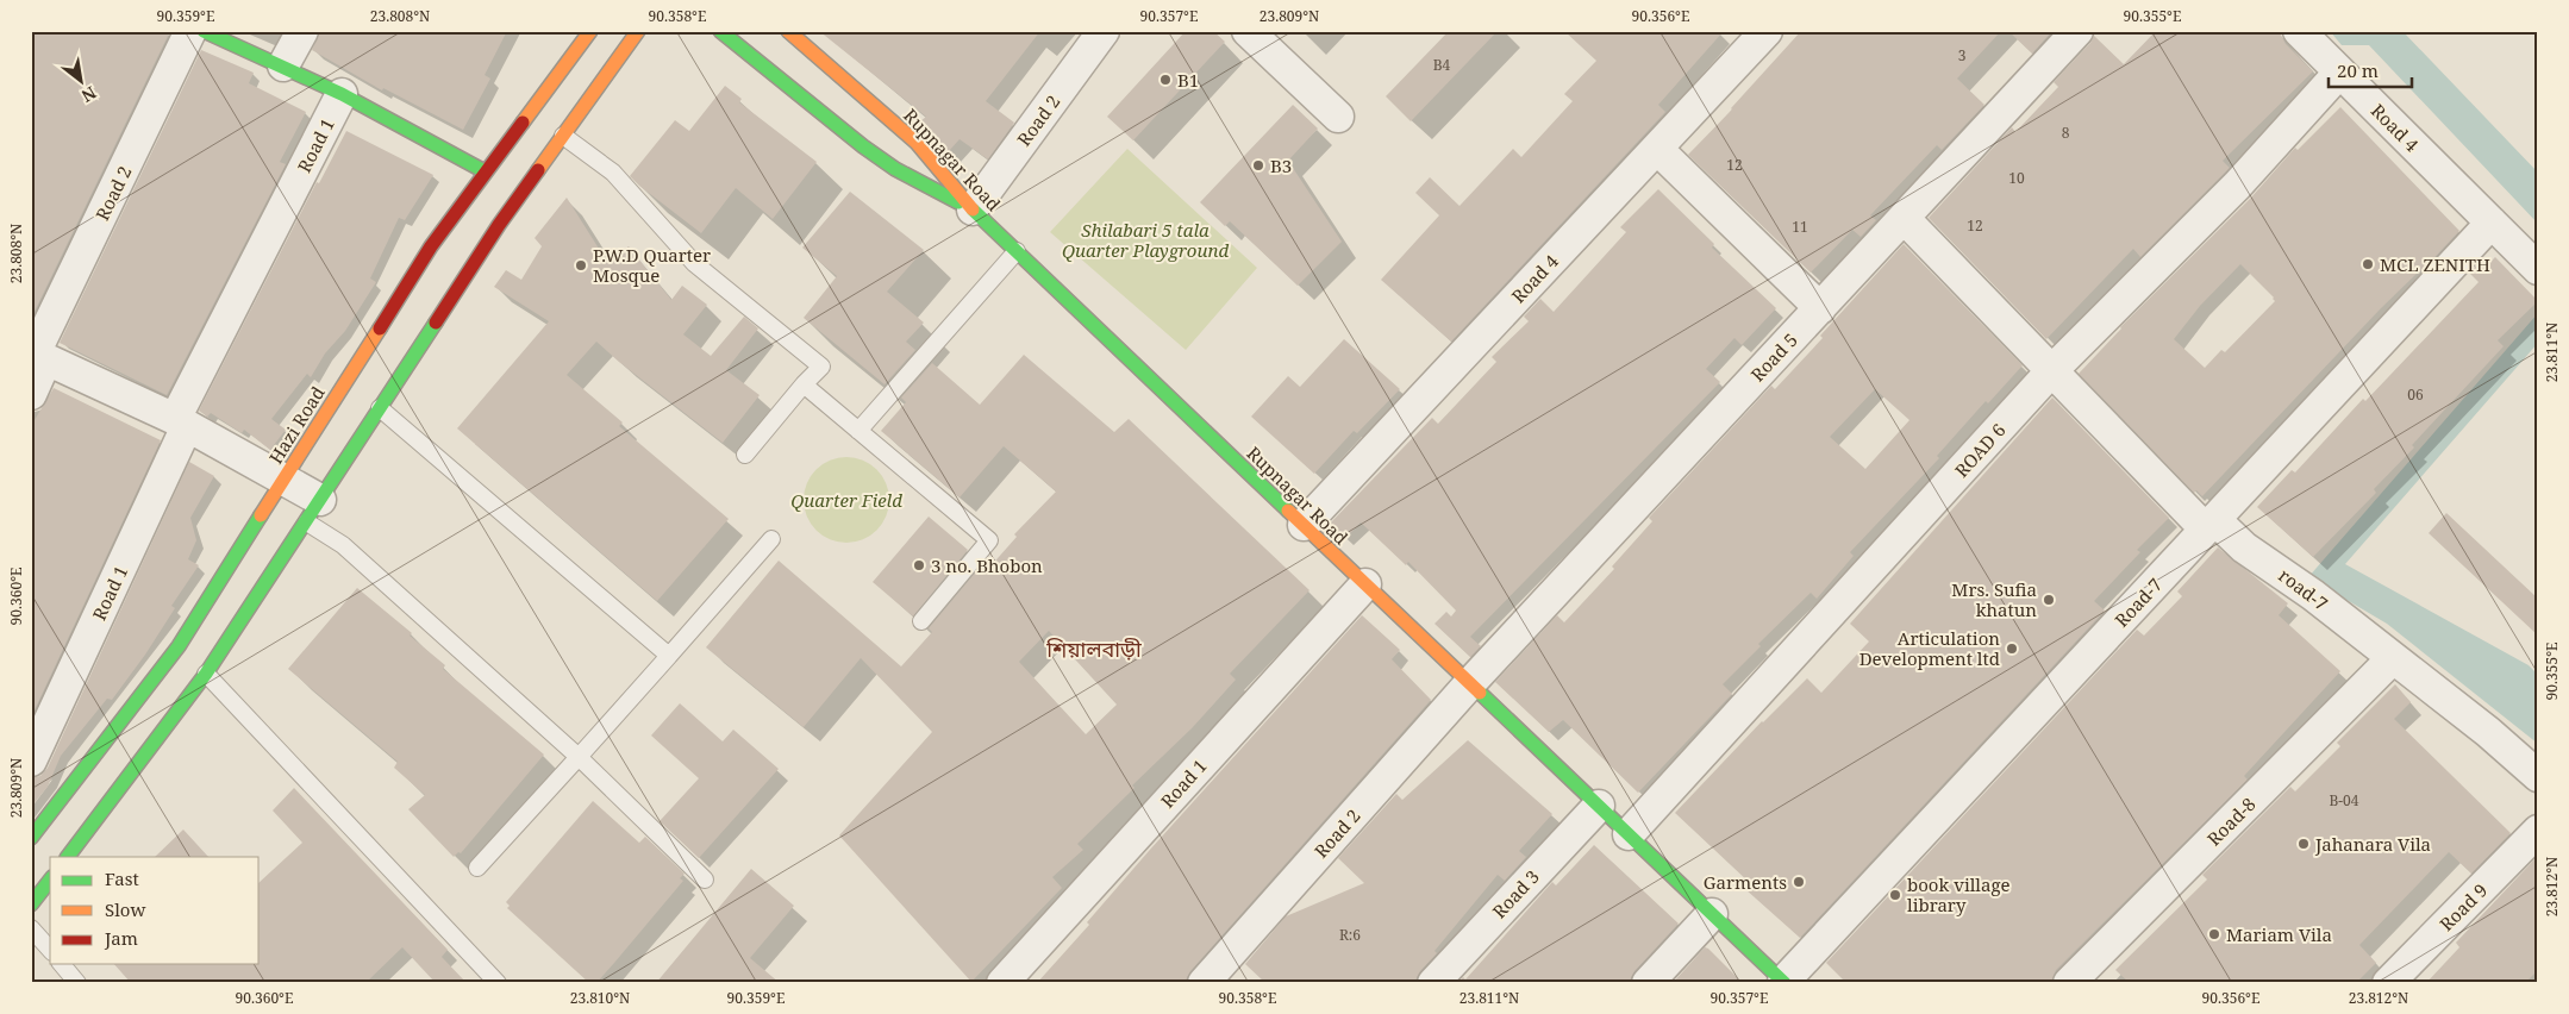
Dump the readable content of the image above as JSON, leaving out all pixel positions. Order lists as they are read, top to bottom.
{
  "streets": {
    "street": [
      "Road 2",
      "Road 4",
      "Road 1",
      "Rupnagar Road",
      "Road 5",
      "Hazi Road",
      "ROAD 6",
      "road-7",
      "Road-7",
      "Road-8",
      "Road 3",
      "Road 9"
    ]
  },
  "crossings": [
    ["Road 2", "Rupnagar Road"],
    ["Road 2", "Road 5"],
    ["Road 4", "Rupnagar Road"],
    ["Road 4", "ROAD 6"],
    ["Road 4", "Road-7"],
    ["Road 1", "Rupnagar Road"],
    ["Rupnagar Road", "Road 5"],
    ["Rupnagar Road", "ROAD 6"],
    ["Rupnagar Road", "Road-7"],
    ["Rupnagar Road", "Road 3"],
    ["Road 5", "road-7"],
    ["ROAD 6", "road-7"],
    ["road-7", "Road-7"],
    ["road-7", "Road-8"]
  ],
  "districts": ["শিয়ালবাড়ী"],
  "parks": ["Shilabari 5 tala Quarter Playground", "Quarter Field"],
  "places": [
    "B1",
    "B3",
    "MCL ZENITH",
    "P.W.D Quarter Mosque",
    "3 no. Bhobon",
    "Mrs. Sufia khatun",
    "Articulation Development ltd",
    "Jahanara Vila",
    "Garments",
    "book village library",
    "Mariam Vila"
  ],
  "house_numbers": [
    "3",
    "B4",
    "8",
    "12",
    "10",
    "12",
    "11",
    "06",
    "B-04",
    "R:6"
  ],
  "legend": ["Fast", "Slow", "Jam"],
  "scale_bar": "20 m",
  "north": "bottom right",
  "coordinates": [
    "90.359°E",
    "23.808°N",
    "90.358°E",
    "90.357°E",
    "23.809°N",
    "90.356°E",
    "90.355°E",
    "23.811°N",
    "90.360°E",
    "23.812°N",
    "23.810°N"
  ]
}
